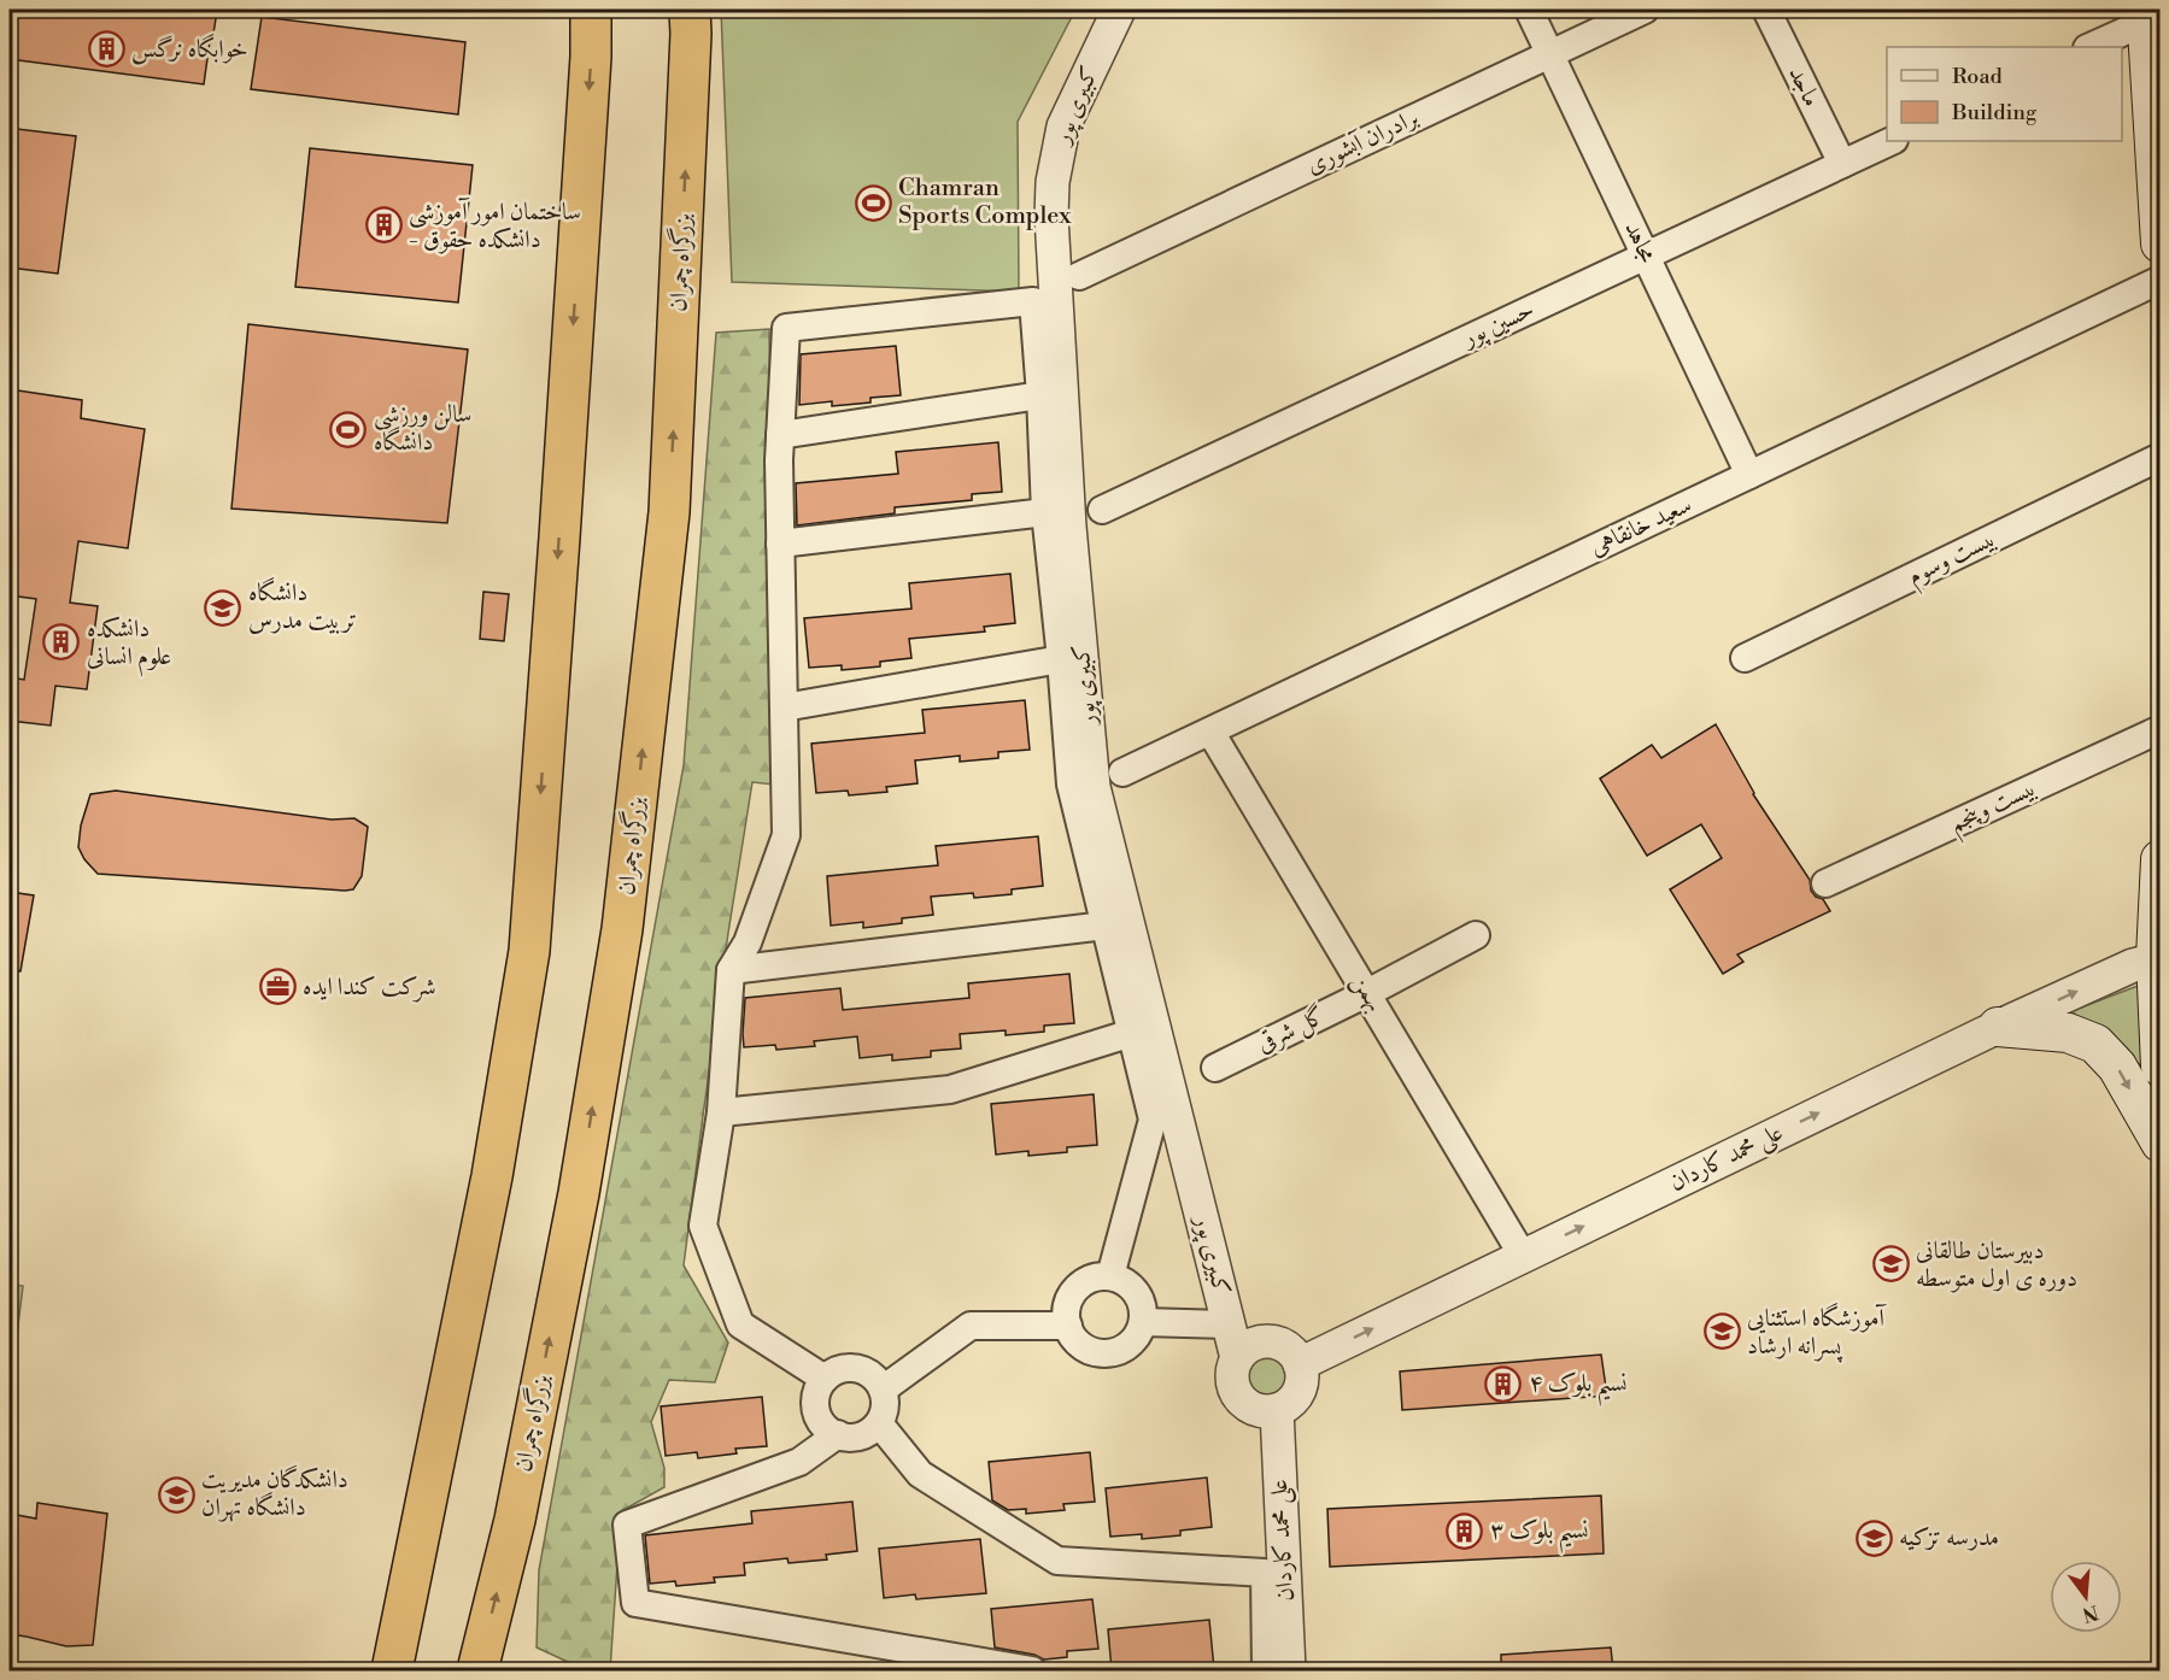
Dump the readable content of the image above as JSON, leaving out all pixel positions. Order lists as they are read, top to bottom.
{
  "streets": {
    "highway": ["بزرگراه چمران"],
    "street": [
      "ماجد",
      "کبیری پور",
      "برادران آبشوری",
      "مجاهد",
      "حسین پور",
      "سعید خانقاهی",
      "بیست وسوم",
      "بیست وپنجم",
      "بهمن",
      "گل شرقی",
      "علی محمد کاردان"
    ]
  },
  "crossings": [
    ["ماجد", "حسین پور"],
    ["کبیری پور", "علی محمد کاردان"],
    ["برادران آبشوری", "مجاهد"],
    ["مجاهد", "حسین پور"],
    ["مجاهد", "سعید خانقاهی"],
    ["سعید خانقاهی", "بهمن"],
    ["بهمن", "گل شرقی"],
    ["بهمن", "علی محمد کاردان"]
  ],
  "one_way": ["علی محمد کاردان"],
  "places": {
    "building": [
      "خوابگاه نرگس",
      "ساختمان امور آموزشی - دانشکده حقوق",
      "دانشکده علوم انسانی",
      "نسیم بلوک ۴",
      "نسیم بلوک ۳"
    ],
    "sports": ["Chamran Sports Complex", "سالن ورزشی دانشگاه"],
    "school or university": [
      "دانشگاه تربیت مدرس",
      "دبیرستان طالقانی دوره ی اول متوسطه",
      "آموزشگاه استثنایی پسرانه ارشاد",
      "دانشکدگان مدیریت دانشگاه تهران",
      "مدرسه تزکیه"
    ],
    "office": ["شرکت کندا ایده"]
  },
  "legend": ["Road", "Building"],
  "north": "bottom"
}
